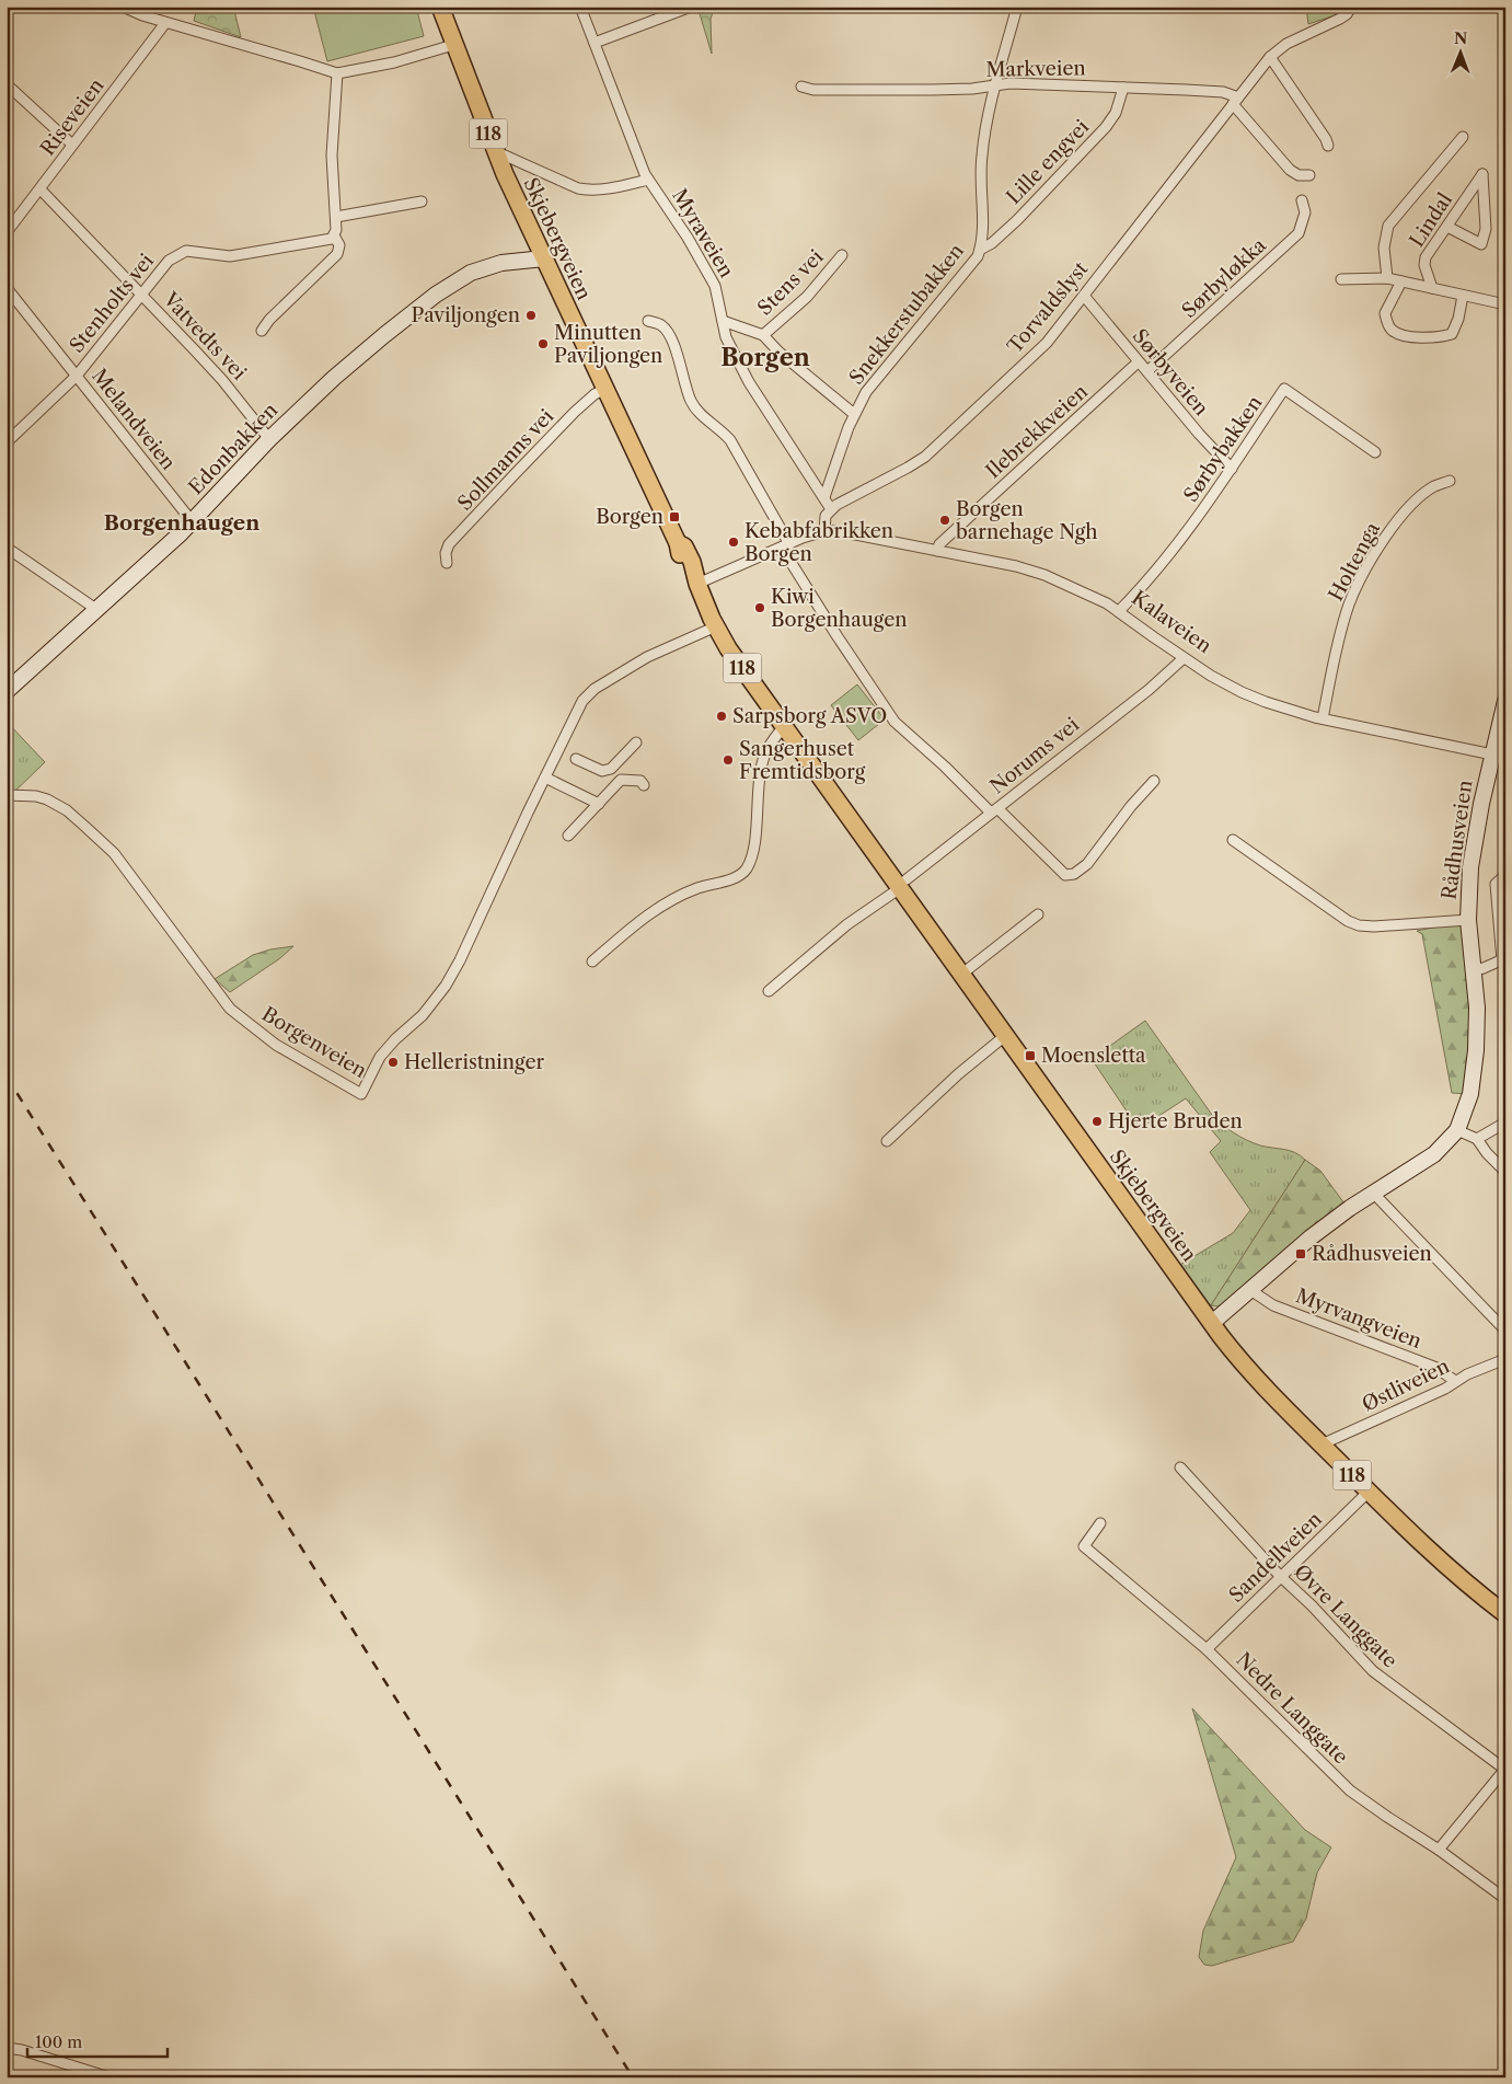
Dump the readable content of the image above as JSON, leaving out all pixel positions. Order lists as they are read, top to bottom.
{
  "streets": {
    "main road": ["118", "Skjebergveien"],
    "street": [
      "Markveien",
      "Riseveien",
      "Lille engvei",
      "Lindal",
      "Myraveien",
      "Sørbyløkka",
      "Stens vei",
      "Stenholts vei",
      "Torvaldslyst",
      "Snekkerstubakken",
      "Vatvedts vei",
      "Sørbyveien",
      "Melandveien",
      "Ilebrekkveien",
      "Edonbakken",
      "Sørbybakken",
      "Sollmanns vei",
      "Holtenga",
      "Kalaveien",
      "Norums vei",
      "Rådhusveien",
      "Borgenveien",
      "Myrvangveien",
      "Østliveien",
      "Sandellveien",
      "Øvre Langgate",
      "Nedre Langgate"
    ]
  },
  "crossings": [
    ["Markveien", "Lille engvei"],
    ["Markveien", "Torvaldslyst"],
    ["Markveien", "Snekkerstubakken"],
    ["Riseveien", "Vatvedts vei"],
    ["Lille engvei", "Snekkerstubakken"],
    ["Myraveien", "Snekkerstubakken"],
    ["Skjebergveien", "Edonbakken"],
    ["Skjebergveien", "Sollmanns vei"],
    ["Skjebergveien", "Norums vei"],
    ["Skjebergveien", "Rådhusveien"],
    ["Skjebergveien", "Borgenveien"],
    ["Skjebergveien", "Østliveien"],
    ["Skjebergveien", "Sandellveien"],
    ["Sørbyløkka", "Sørbyveien"],
    ["Stenholts vei", "Vatvedts vei"],
    ["Stenholts vei", "Melandveien"],
    ["Torvaldslyst", "Sørbyveien"],
    ["Vatvedts vei", "Edonbakken"],
    ["Sørbyveien", "Ilebrekkveien"],
    ["Sørbyveien", "Sørbybakken"],
    ["Melandveien", "Edonbakken"],
    ["Ilebrekkveien", "Kalaveien"],
    ["Sørbybakken", "Kalaveien"],
    ["Holtenga", "Kalaveien"],
    ["Kalaveien", "Norums vei"],
    ["Kalaveien", "Rådhusveien"],
    ["Rådhusveien", "Myrvangveien"],
    ["Myrvangveien", "Østliveien"],
    ["Sandellveien", "Øvre Langgate"],
    ["Sandellveien", "Nedre Langgate"]
  ],
  "districts": ["Borgen", "Borgenhaugen"],
  "places": {
    "other": [
      "Paviljongen",
      "Minutten Paviljongen",
      "Borgen barnehage Ngh",
      "Kebabfabrikken Borgen",
      "Kiwi Borgenhaugen",
      "Sarpsborg ASVO",
      "Sangerhuset Fremtidsborg",
      "Helleristninger",
      "Hjerte Bruden"
    ],
    "transit": ["Borgen", "Moensletta", "Rådhusveien"]
  },
  "scale_bar": "100 m",
  "north": "top"
}
